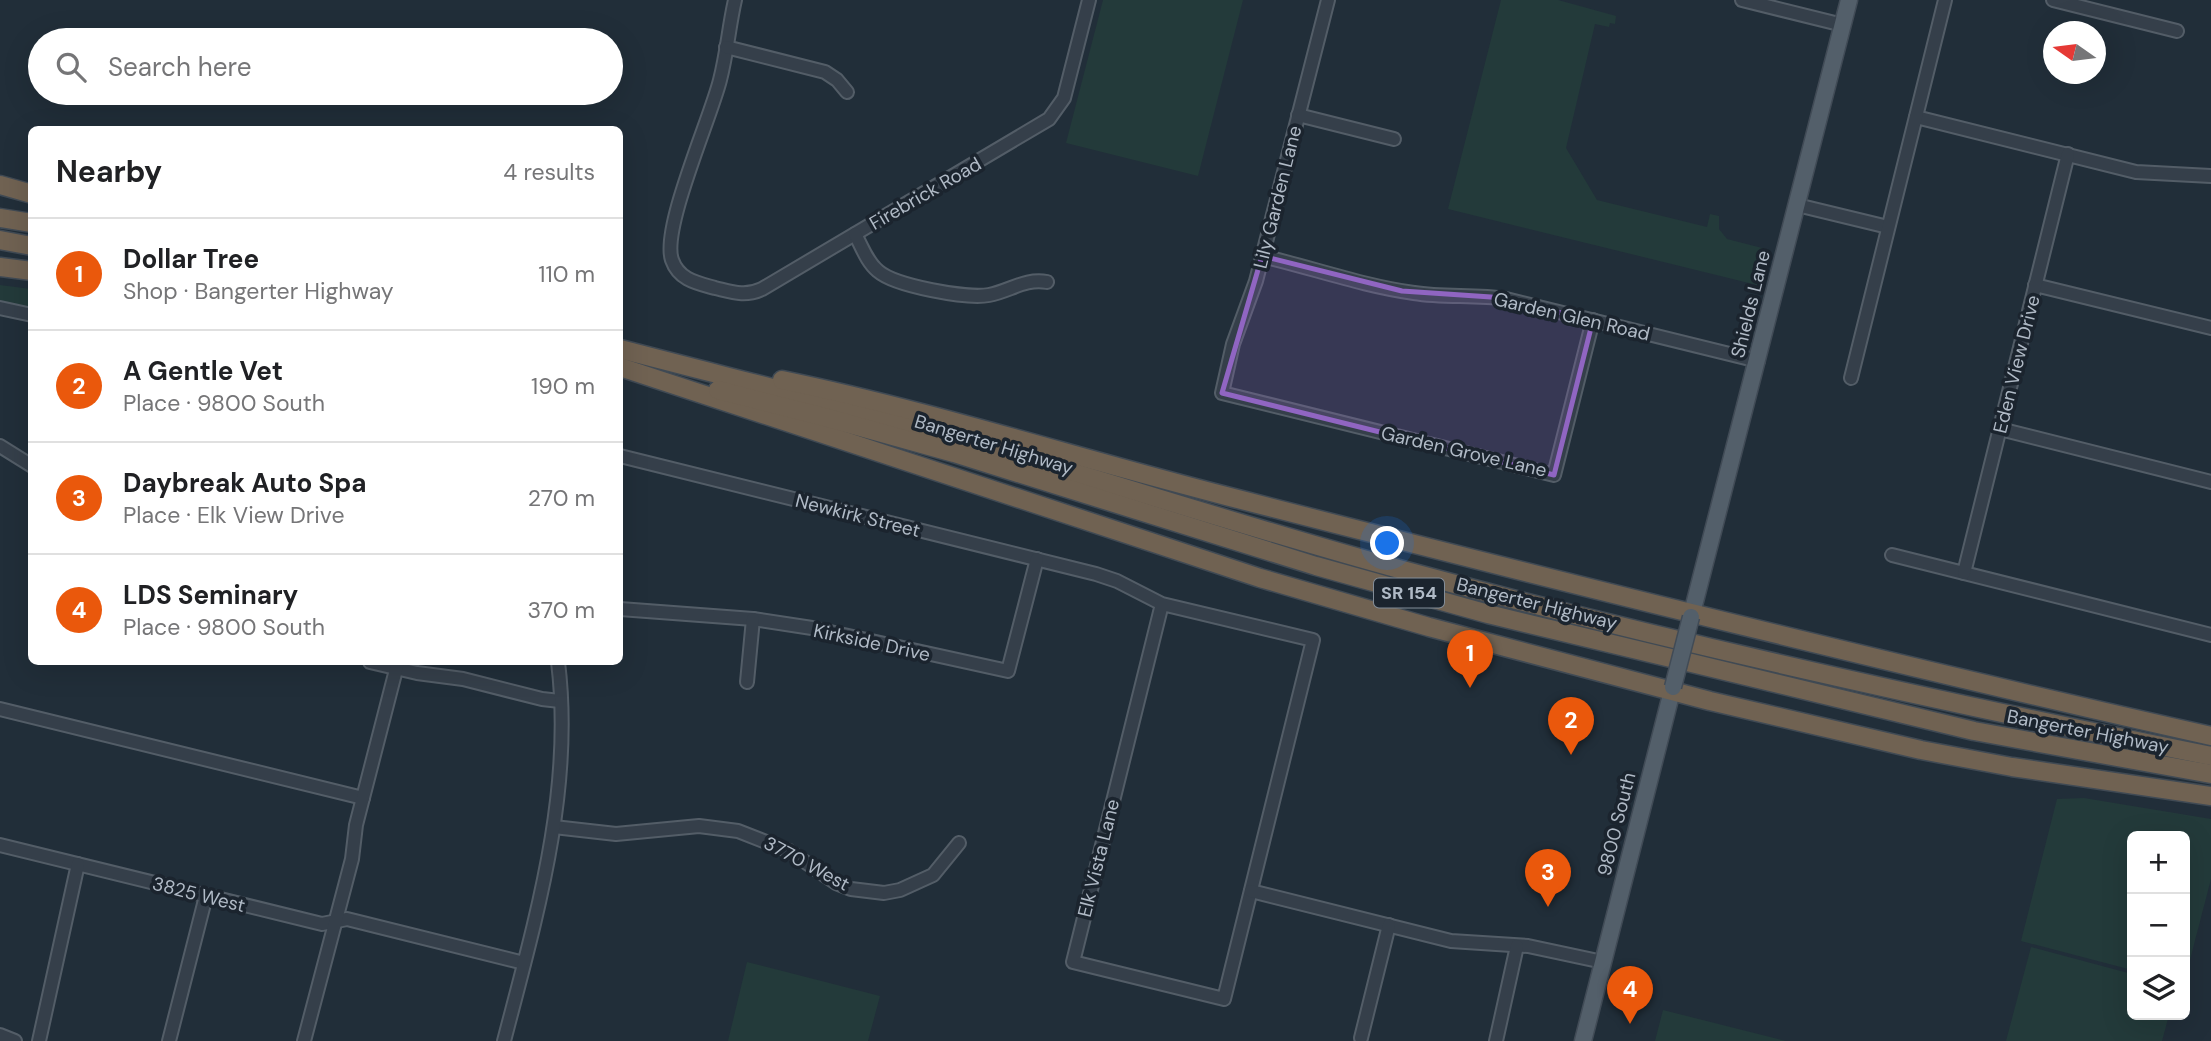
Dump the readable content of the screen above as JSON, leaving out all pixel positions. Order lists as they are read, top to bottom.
{
  "streets": {
    "highway": ["Bangerter Highway", "SR 154"],
    "main road": ["Shields Lane", "9800 South"],
    "street": [
      "Firebrick Road",
      "Lily Garden Lane",
      "Garden Glen Road",
      "Eden View Drive",
      "Garden Grove Lane",
      "Newkirk Street",
      "Kirkside Drive",
      "Elk Vista Lane",
      "3770 West",
      "3825 West"
    ]
  },
  "crossings": [
    ["Lily Garden Lane", "Garden Glen Road"],
    ["Lily Garden Lane", "Garden Grove Lane"],
    ["Shields Lane", "Garden Glen Road"],
    ["Shields Lane", "9800 South"],
    ["Garden Glen Road", "Garden Grove Lane"],
    ["Newkirk Street", "Kirkside Drive"],
    ["Newkirk Street", "Elk Vista Lane"]
  ],
  "north": "left",
  "page": {
    "search": "Search here",
    "heading": ["Nearby", "4 results"],
    "list": [
      {
        "mark": "1",
        "name": "Dollar Tree",
        "note": "Shop · Bangerter Highway",
        "value": "110 m"
      },
      {
        "mark": "2",
        "name": "A Gentle Vet",
        "note": "Place · 9800 South",
        "value": "190 m"
      },
      {
        "mark": "3",
        "name": "Daybreak Auto Spa",
        "note": "Place · Elk View Drive",
        "value": "270 m"
      },
      {
        "mark": "4",
        "name": "LDS Seminary",
        "note": "Place · 9800 South",
        "value": "370 m"
      }
    ],
    "pins": [
      "1",
      "2",
      "3",
      "4"
    ],
    "map_buttons": ["+", "−"]
  }
}
